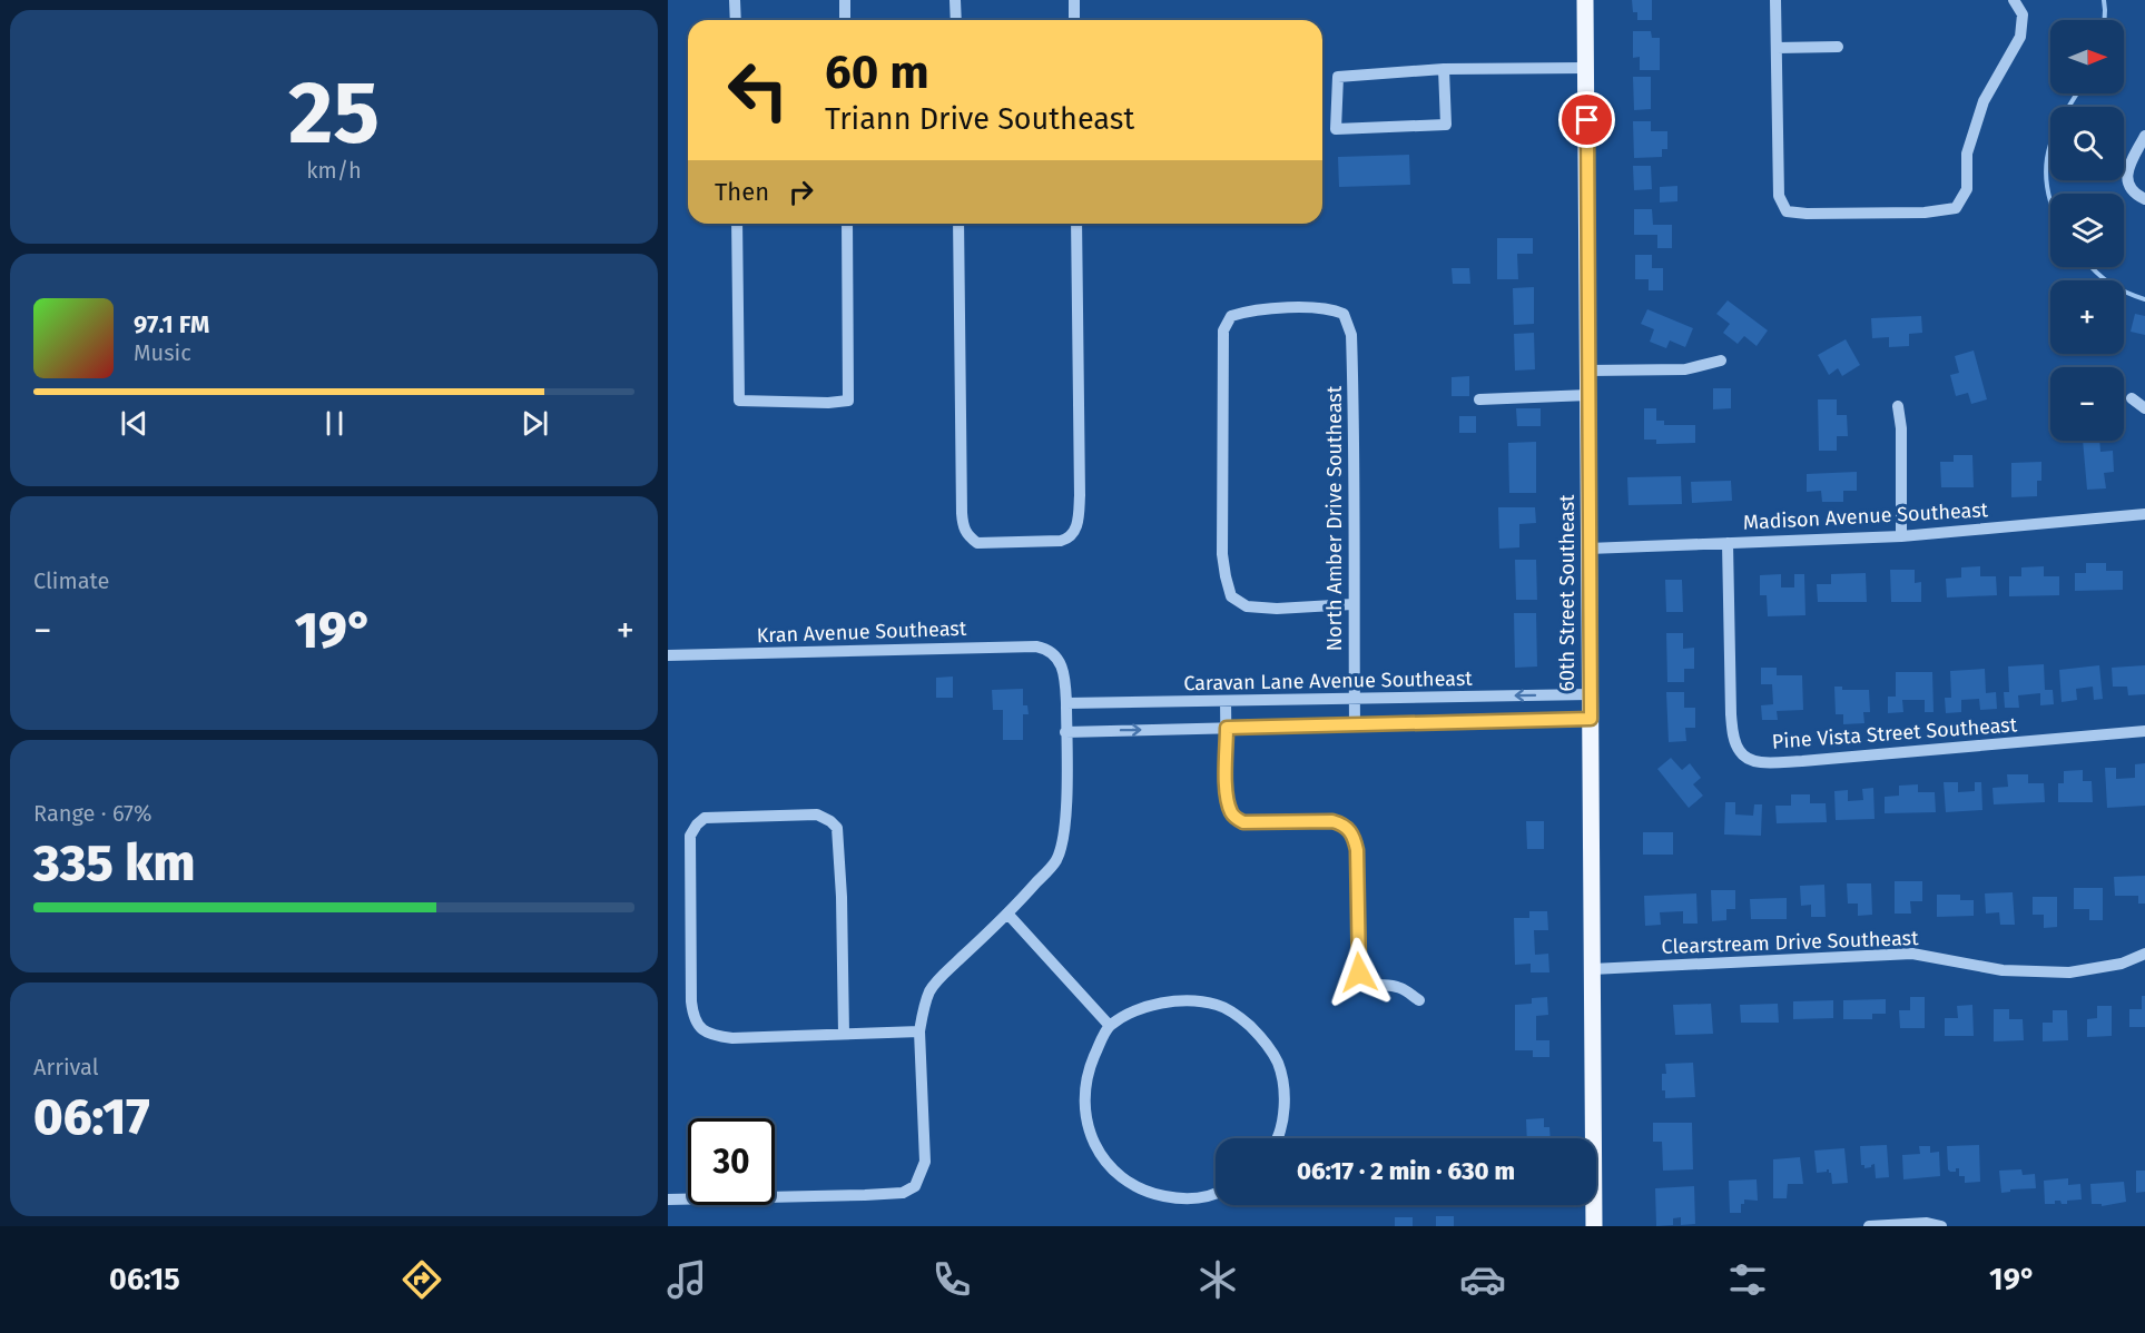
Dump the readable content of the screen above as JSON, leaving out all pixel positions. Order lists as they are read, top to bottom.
{
  "streets": {
    "main road": ["60th Street Southeast"],
    "street": [
      "Madison Avenue Southeast",
      "North Amber Drive Southeast",
      "Kran Avenue Southeast",
      "Caravan Lane Avenue Southeast",
      "Pine Vista Street Southeast",
      "Clearstream Drive Southeast"
    ]
  },
  "crossings": [
    ["Madison Avenue Southeast", "60th Street Southeast"],
    ["Madison Avenue Southeast", "Pine Vista Street Southeast"],
    ["North Amber Drive Southeast", "Caravan Lane Avenue Southeast"],
    ["60th Street Southeast", "Caravan Lane Avenue Southeast"],
    ["60th Street Southeast", "Clearstream Drive Southeast"],
    ["Kran Avenue Southeast", "Caravan Lane Avenue Southeast"]
  ],
  "north": "right",
  "page": {
    "tile": [
      ["25", "km/h"],
      "Climate",
      ["Range · 67%", "335 km"],
      ["Arrival", "06:17"]
    ],
    "map_buttons": ["+", "−"],
    "turn": ["60 m", "Triann Drive Southeast"],
    "then": "Then",
    "song": ["97.1 FM", "Music"],
    "heat": ["−", "19°", "+"],
    "limit": "30",
    "trip": "06:17 · 2 min · 630 m",
    "tabs": ["06:15", "19°"]
  }
}
